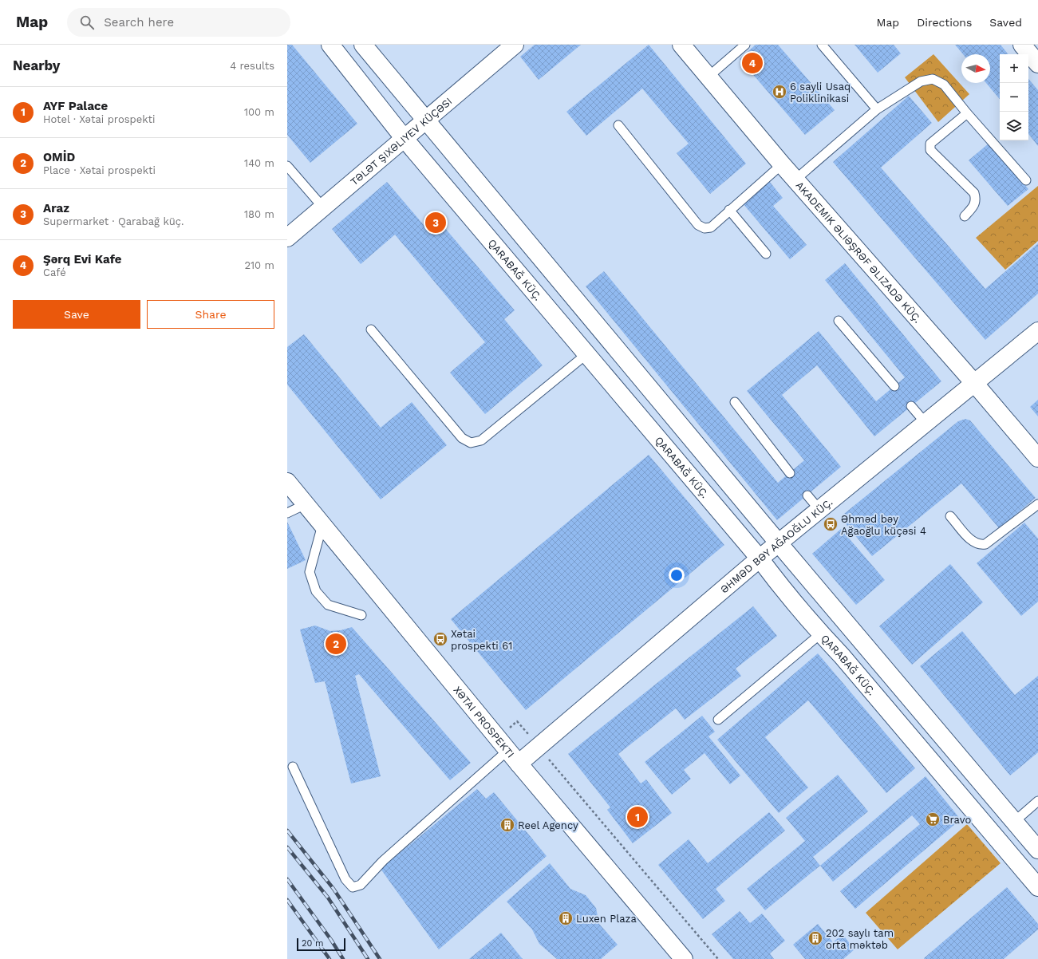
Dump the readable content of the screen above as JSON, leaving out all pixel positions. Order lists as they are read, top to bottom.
{
  "streets": {
    "street": [
      "AKADEMIK ƏLIƏŞRƏF ƏLIZADƏ KÜÇ.",
      "QARABAĞ KÜÇ.",
      "ƏHMƏD BƏY AĞAOĞLU KÜÇ.",
      "XƏTAI PROSPEKTI"
    ]
  },
  "crossings": [
    ["AKADEMIK ƏLIƏŞRƏF ƏLIZADƏ KÜÇ.", "ƏHMƏD BƏY AĞAOĞLU KÜÇ."],
    ["QARABAĞ KÜÇ.", "ƏHMƏD BƏY AĞAOĞLU KÜÇ."],
    ["ƏHMƏD BƏY AĞAOĞLU KÜÇ.", "XƏTAI PROSPEKTI"]
  ],
  "places": {
    "hospital": ["6 sayli Usaq Poliklinikasi"],
    "bus stop": ["Əhməd bəy Ağaoğlu küçəsi 4", "Xətai prospekti 61"],
    "supermarket": ["Bravo"],
    "building": ["Reel Agency", "Luxen Plaza", "202 saylı tam orta məktəb"]
  },
  "scale_bar": "20 m",
  "north": "right",
  "page": {
    "header": "Map",
    "search": "Search here",
    "nav": ["Map", "Directions", "Saved"],
    "heading": ["Nearby", "4 results"],
    "pins": [
      "4",
      "3",
      "2",
      "1"
    ],
    "map_buttons": ["+", "−"],
    "list": [
      {
        "mark": "1",
        "name": "AYF Palace",
        "note": "Hotel · Xətai prospekti",
        "value": "100 m"
      },
      {
        "mark": "2",
        "name": "OMİD",
        "note": "Place · Xətai prospekti",
        "value": "140 m"
      },
      {
        "mark": "3",
        "name": "Araz",
        "note": "Supermarket · Qarabağ küç.",
        "value": "180 m"
      },
      {
        "mark": "4",
        "name": "Şərq Evi Kafe",
        "note": "Café",
        "value": "210 m"
      }
    ],
    "buttons": ["Save", "Share"],
    "scale": "20 m"
  }
}
